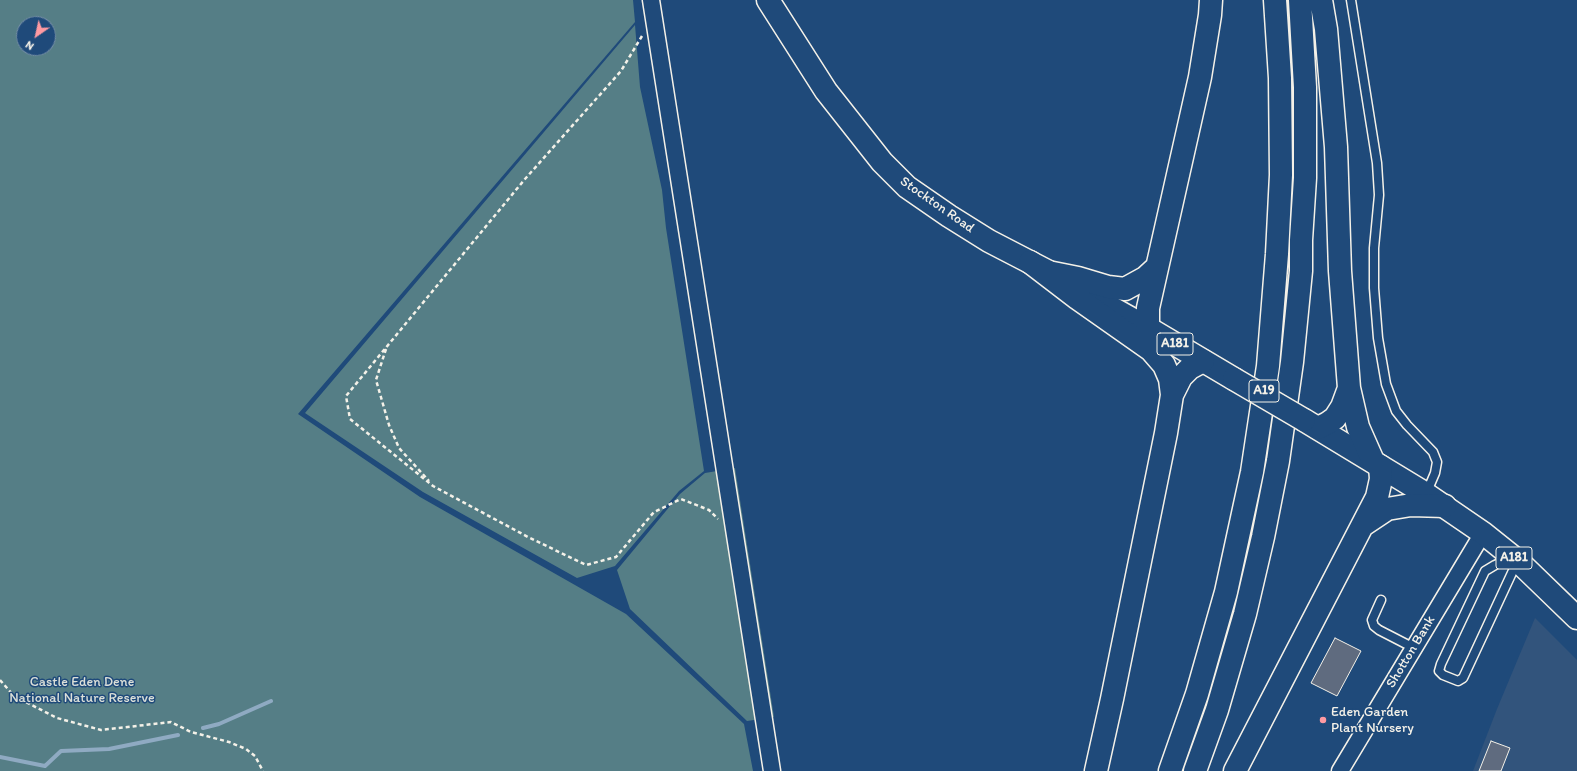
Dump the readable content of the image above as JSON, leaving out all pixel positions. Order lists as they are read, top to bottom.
{
  "streets": {
    "main road": ["Stockton Road", "A181", "A19"],
    "street": ["Shotton Bank"]
  },
  "crossings": [
    ["Stockton Road", "A181"],
    ["A181", "Shotton Bank"]
  ],
  "parks": ["Castle Eden Dene National Nature Reserve"],
  "places": ["Eden Garden Plant Nursery"],
  "north": "bottom left"
}
